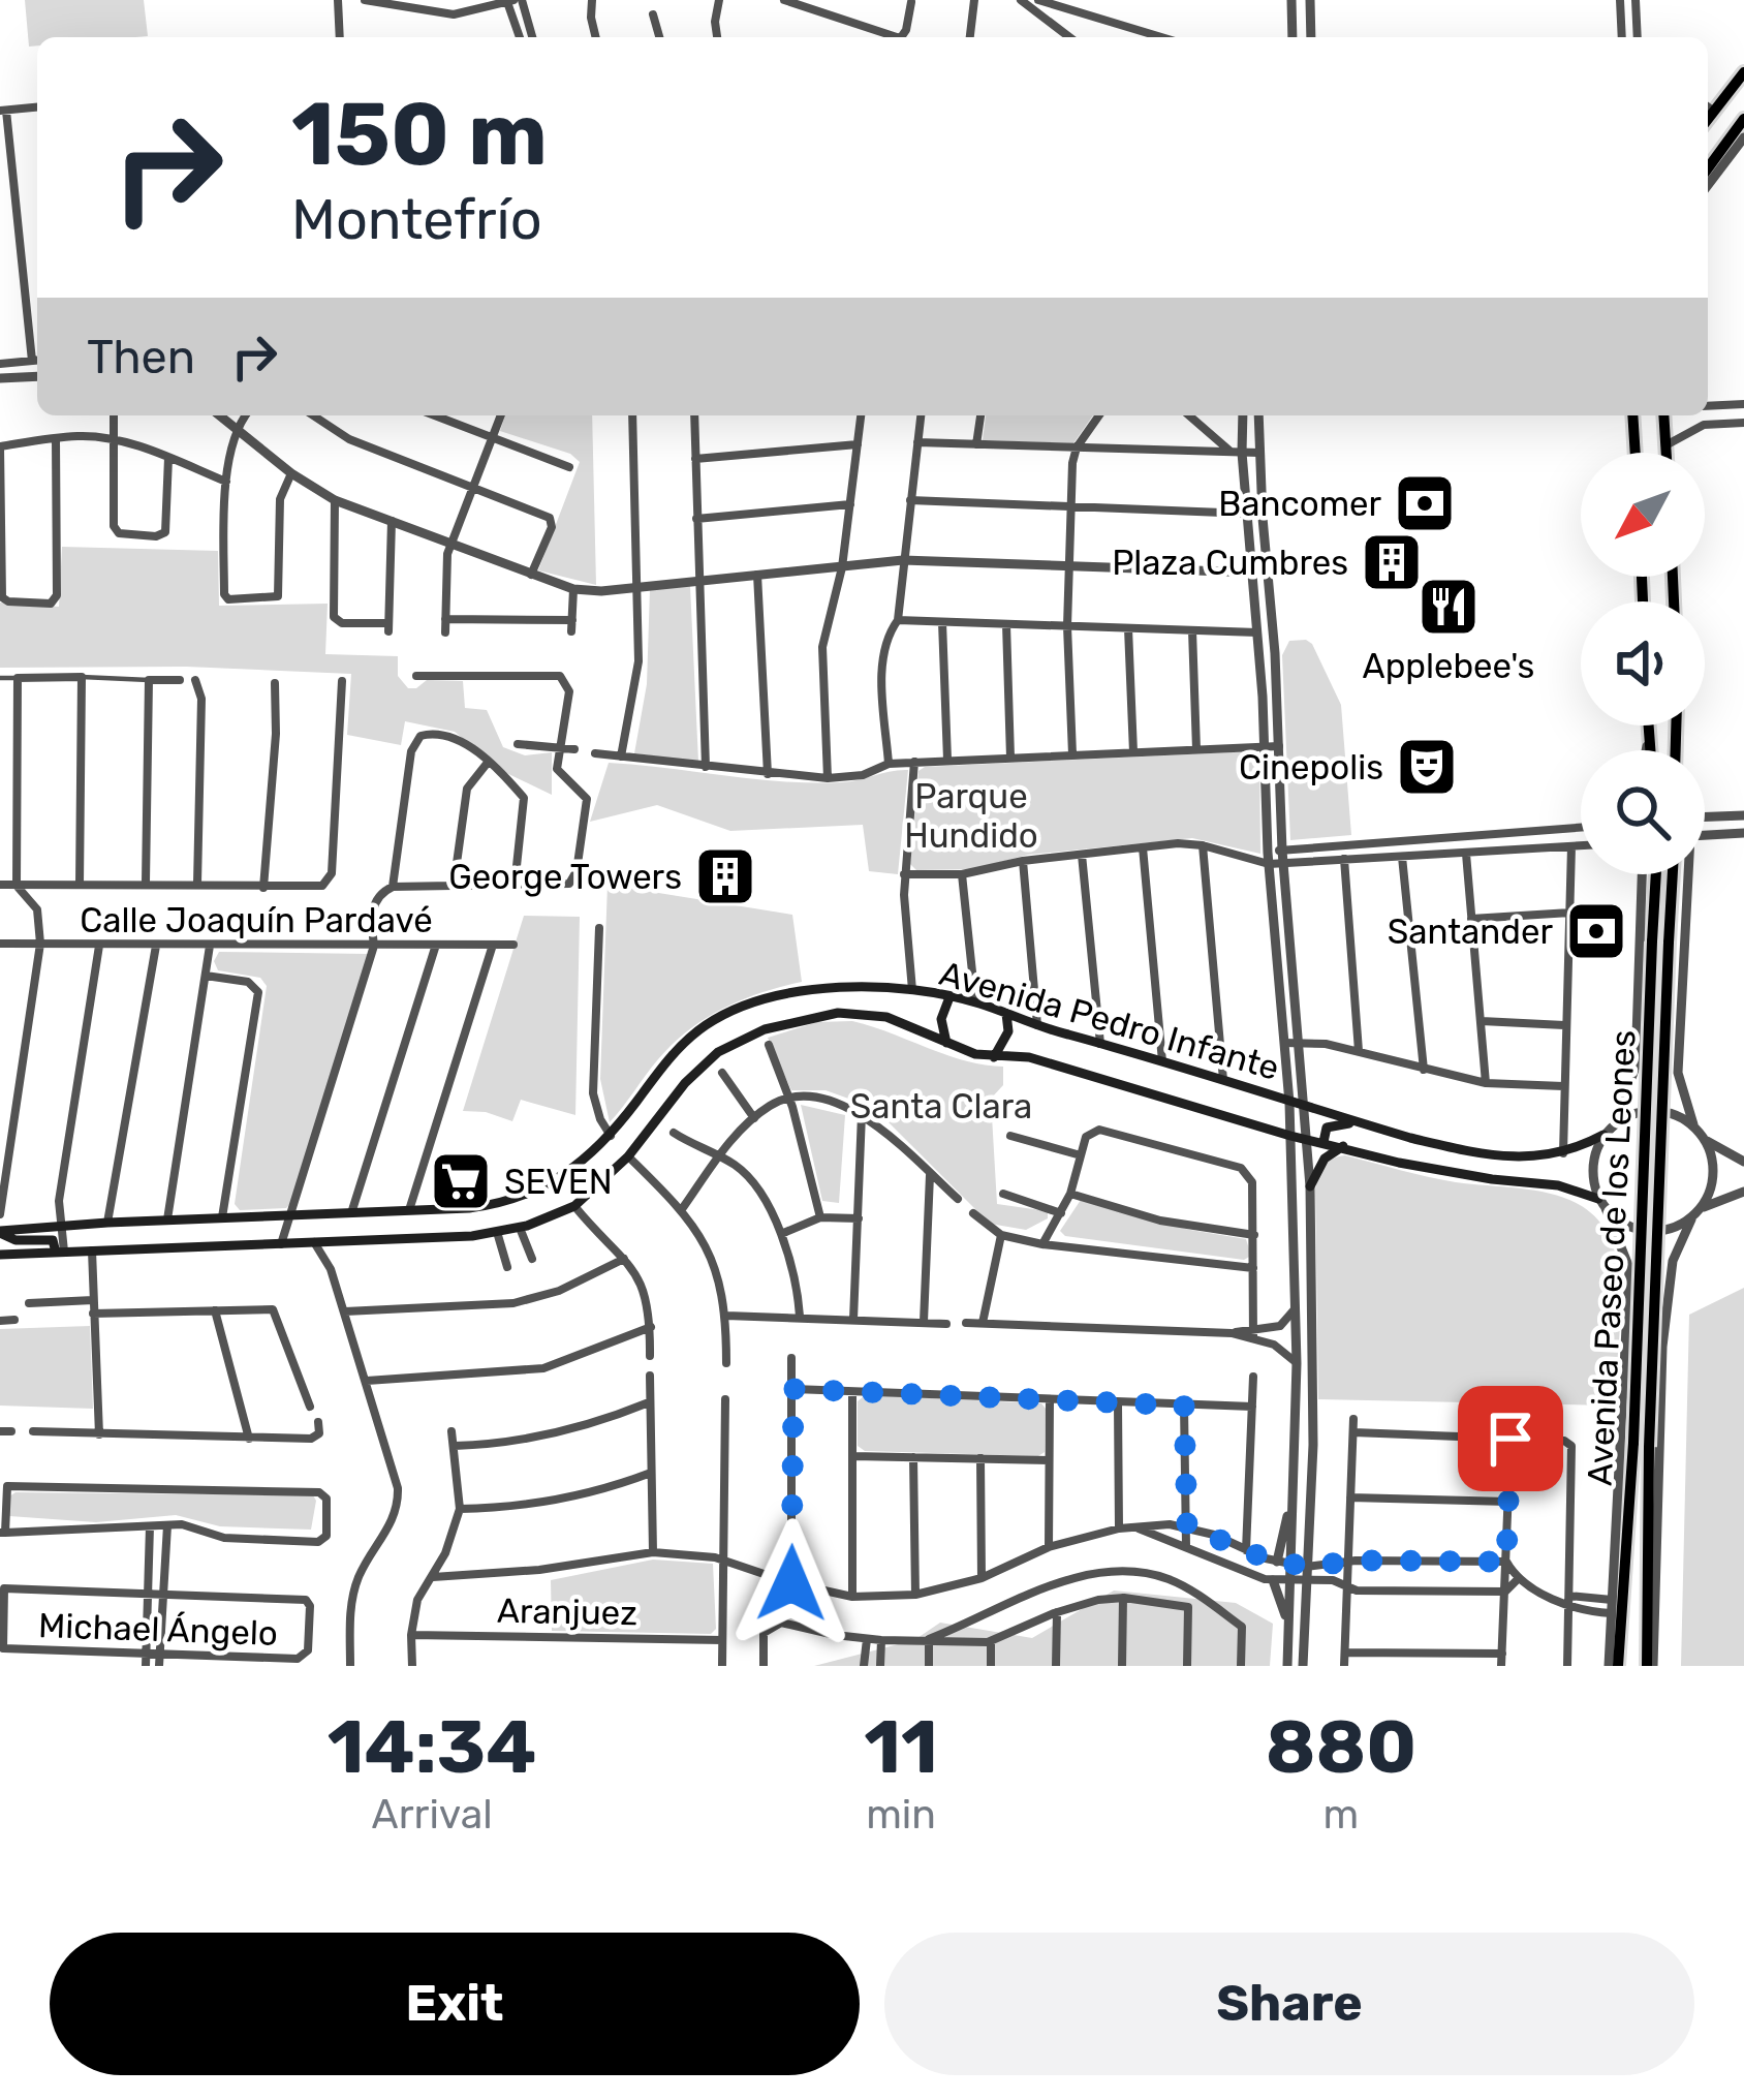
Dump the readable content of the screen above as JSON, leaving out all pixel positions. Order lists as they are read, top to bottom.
{
  "streets": {
    "main road": ["Avenida Pedro Infante", "Avenida Paseo de los Leones"],
    "street": ["Calle Joaquín Pardavé", "Aranjuez", "Michael Ángelo"]
  },
  "crossings": [
    ["Avenida Pedro Infante", "Avenida Paseo de los Leones"]
  ],
  "parks": ["Parque Hundido", "Santa Clara"],
  "places": {
    "bank": ["Bancomer", "Santander"],
    "building": ["Plaza Cumbres", "George Towers"],
    "restaurant": ["Applebee's"],
    "theatre": ["Cinepolis"],
    "supermarket": ["SEVEN"]
  },
  "north": "bottom left",
  "page": {
    "turn": ["150 m", "Montefrío"],
    "then": "Then",
    "eta": [
      "14:34",
      "Arrival",
      "11",
      "min",
      "880",
      "m"
    ],
    "buttons": ["Exit", "Share"]
  }
}
